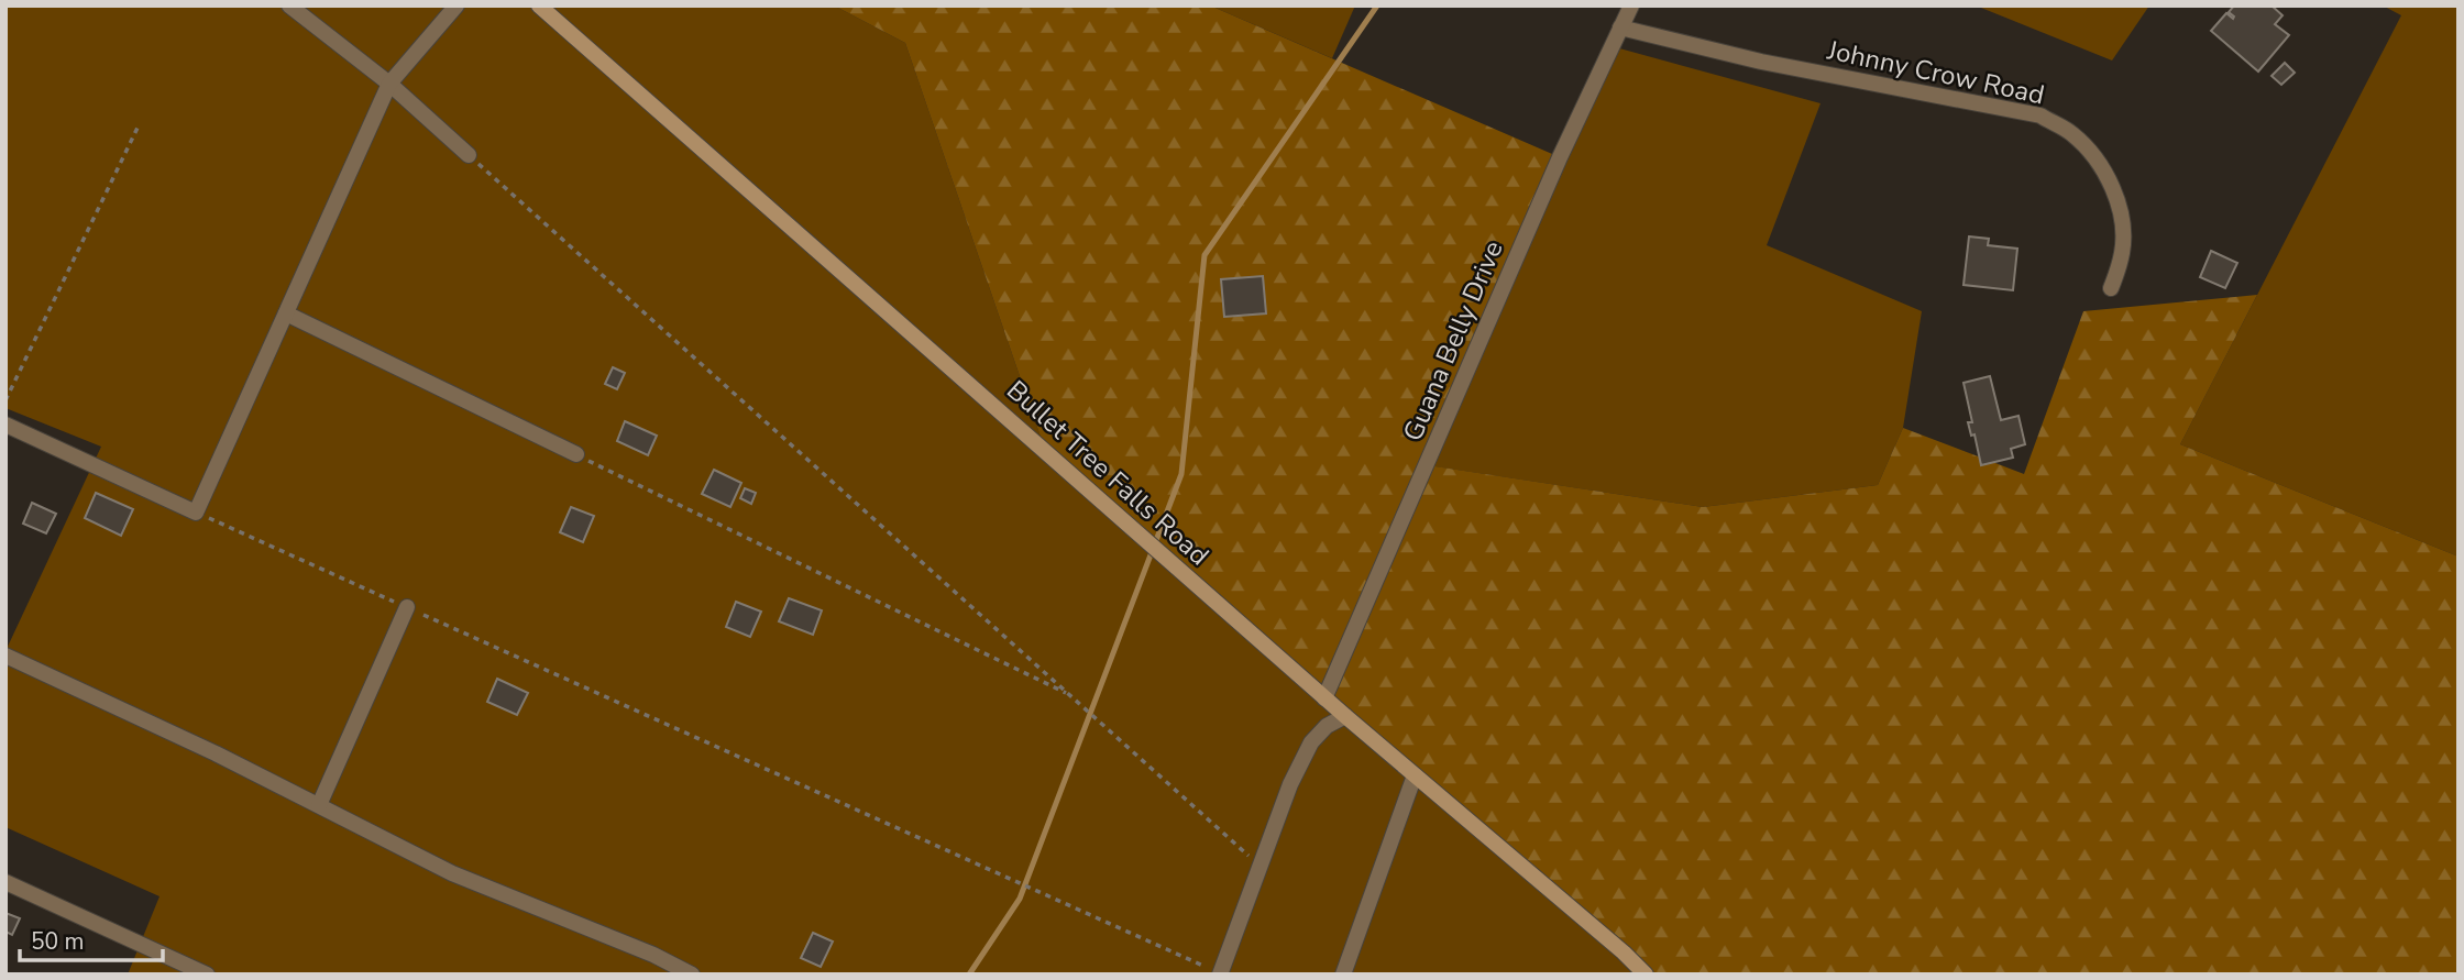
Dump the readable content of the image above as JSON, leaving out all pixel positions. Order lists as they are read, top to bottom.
{
  "streets": {
    "main road": ["Bullet Tree Falls Road"],
    "street": ["Johnny Crow Road", "Guana Belly Drive"]
  },
  "crossings": [
    ["Johnny Crow Road", "Guana Belly Drive"],
    ["Guana Belly Drive", "Bullet Tree Falls Road"]
  ],
  "scale_bar": "50 m"
}
